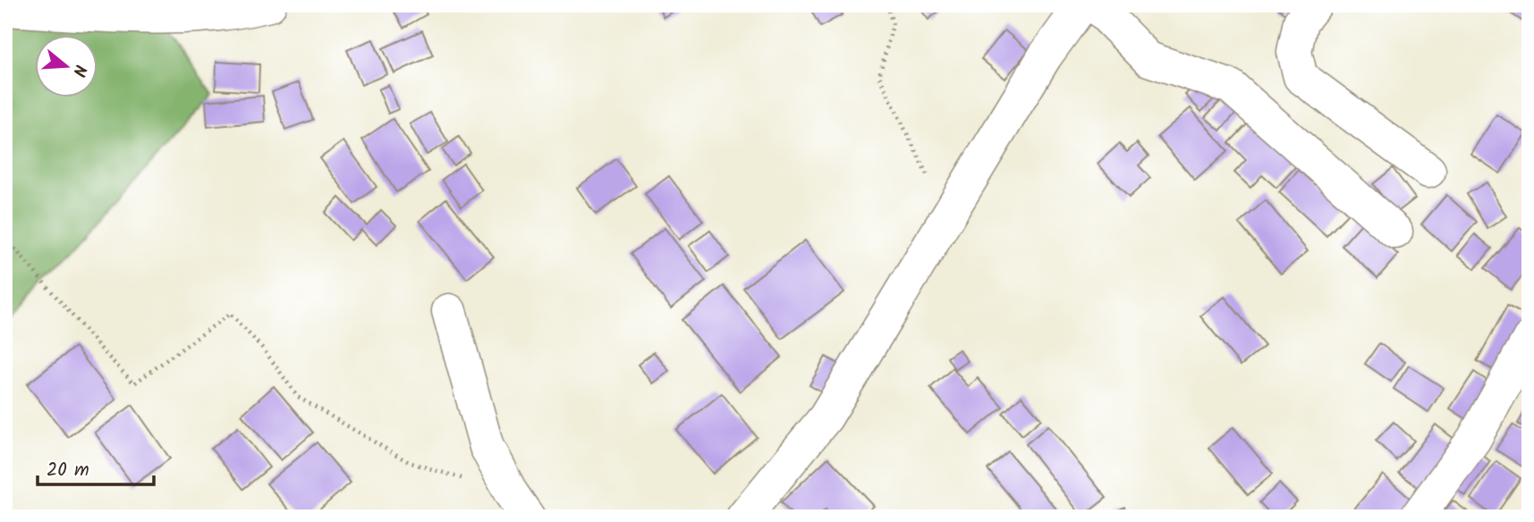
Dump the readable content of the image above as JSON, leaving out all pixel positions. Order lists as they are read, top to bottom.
{
  "scale_bar": "20 m",
  "north": "right"
}
